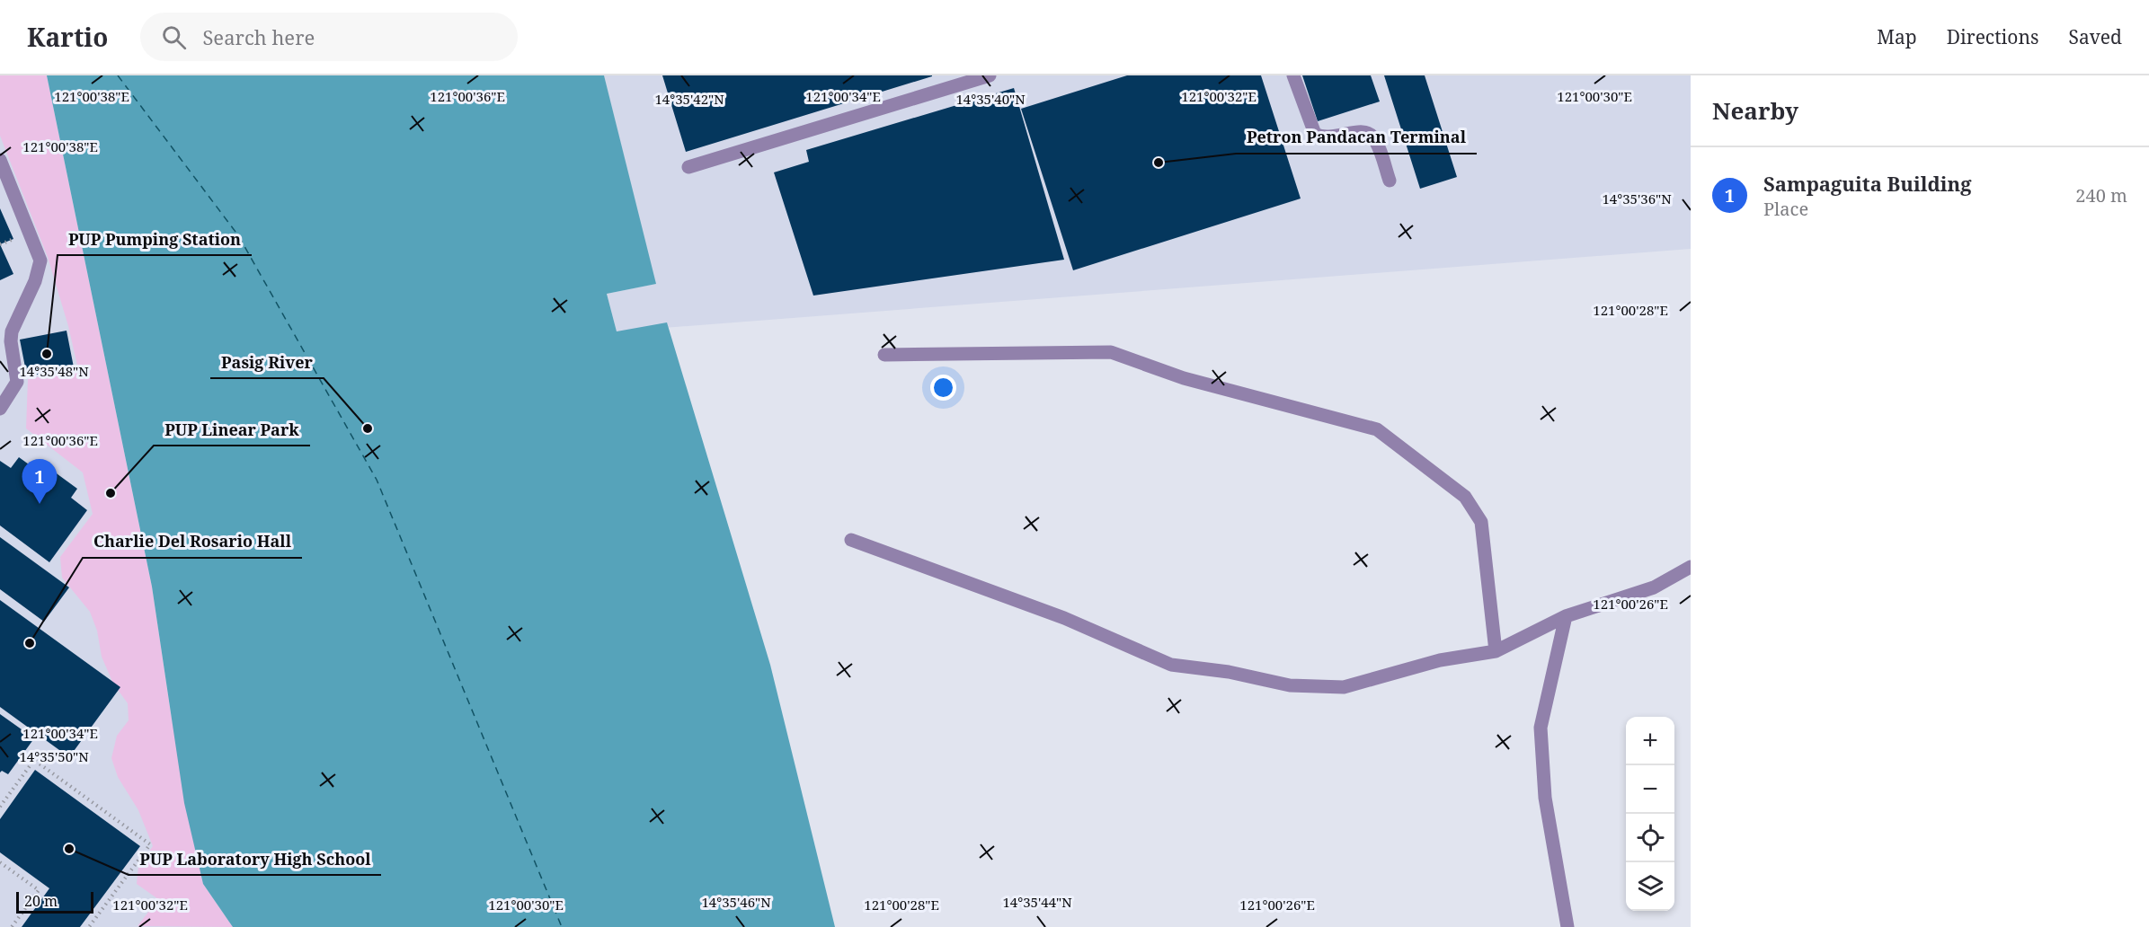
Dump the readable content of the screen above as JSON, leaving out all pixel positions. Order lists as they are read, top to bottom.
{
  "places": [
    "Petron Pandacan Terminal",
    "PUP Pumping Station",
    "Pasig River",
    "PUP Linear Park",
    "Charlie Del Rosario Hall",
    "PUP Laboratory High School"
  ],
  "scale_bar": "20 m",
  "page": {
    "header": "Kartio",
    "search": "Search here",
    "nav": ["Map", "Directions", "Saved"],
    "heading": "Nearby",
    "list": [
      {
        "mark": "1",
        "name": "Sampaguita Building",
        "note": "Place",
        "value": "240 m"
      }
    ],
    "pins": "1",
    "map_buttons": ["+", "−"],
    "scale": "20 m"
  },
  "coordinates": [
    "121°00'38\"E",
    "121°00'36\"E",
    "121°00'34\"E",
    "121°00'32\"E",
    "121°00'30\"E",
    "14°35'42\"N",
    "14°35'40\"N",
    "14°35'36\"N",
    "121°00'28\"E",
    "14°35'48\"N",
    "121°00'26\"E",
    "14°35'50\"N",
    "14°35'46\"N",
    "14°35'44\"N"
  ]
}
